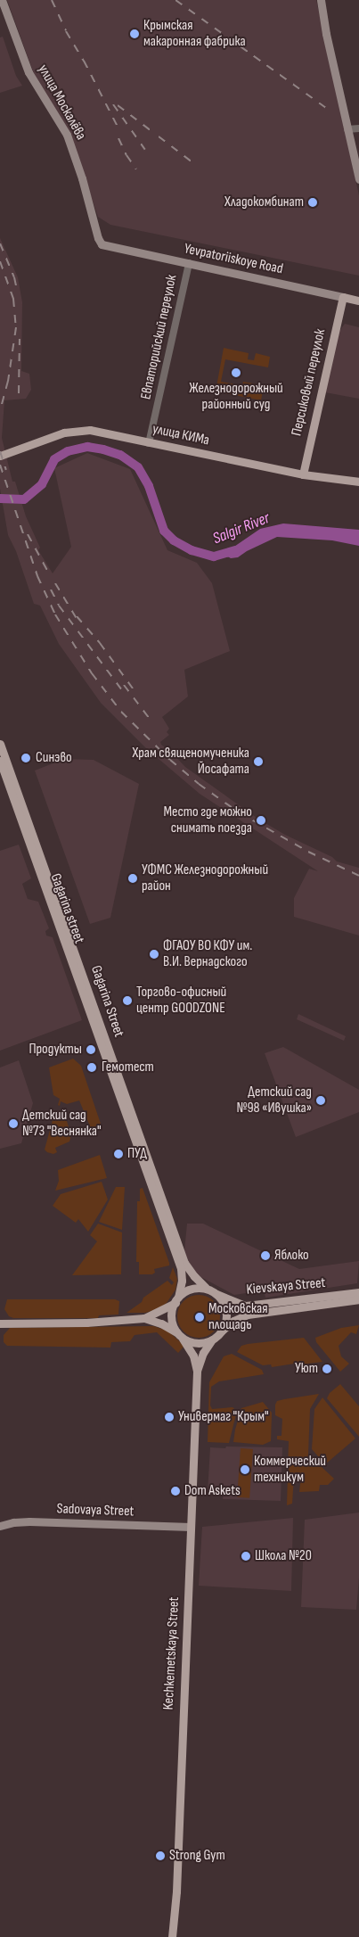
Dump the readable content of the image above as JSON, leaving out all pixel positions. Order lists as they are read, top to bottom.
{
  "streets": {
    "main road": [
      "улица Москалёва",
      "Yevpatoriiskoye Road",
      "Персиковый переулок",
      "улица КИМа",
      "Gagarina Street",
      "Kievskaya Street",
      "Sadovaya Street",
      "Kechkemetskaya Street"
    ],
    "street": ["Евпаторийский переулок"]
  },
  "crossings": [
    ["улица Москалёва", "Yevpatoriiskoye Road"],
    ["Yevpatoriiskoye Road", "Евпаторийский переулок"],
    ["Yevpatoriiskoye Road", "Персиковый переулок"],
    ["Евпаторийский переулок", "улица КИМа"],
    ["Персиковый переулок", "улица КИМа"],
    ["Gagarina Street", "Kievskaya Street"],
    ["Gagarina Street", "Kechkemetskaya Street"],
    ["Kievskaya Street", "Kechkemetskaya Street"],
    ["Sadovaya Street", "Kechkemetskaya Street"]
  ],
  "water": ["Salgir River"],
  "places": [
    "Крымская макаронная фабрика",
    "Хладокомбинат",
    "Железнодорожный районный суд",
    "Синэво",
    "Храм священомученика Йосафата",
    "Место где можно снимать поезда",
    "УФМС Железнодорожный район",
    "ФГАОУ ВО КФУ им. В.И. Вернадского",
    "Торгово-офисный центр GOODZONE",
    "Продукты",
    "Гемотест",
    "Детский сад №98 «Ивушка»",
    "Детский сад №73 \"Веснянка\"",
    "ПУД",
    "Яблоко",
    "Московская площадь",
    "Уют",
    "Универмаг \"Крым\"",
    "Коммерческий техникум",
    "Dom Askets",
    "Школа №20",
    "Strong Gym"
  ]
}
